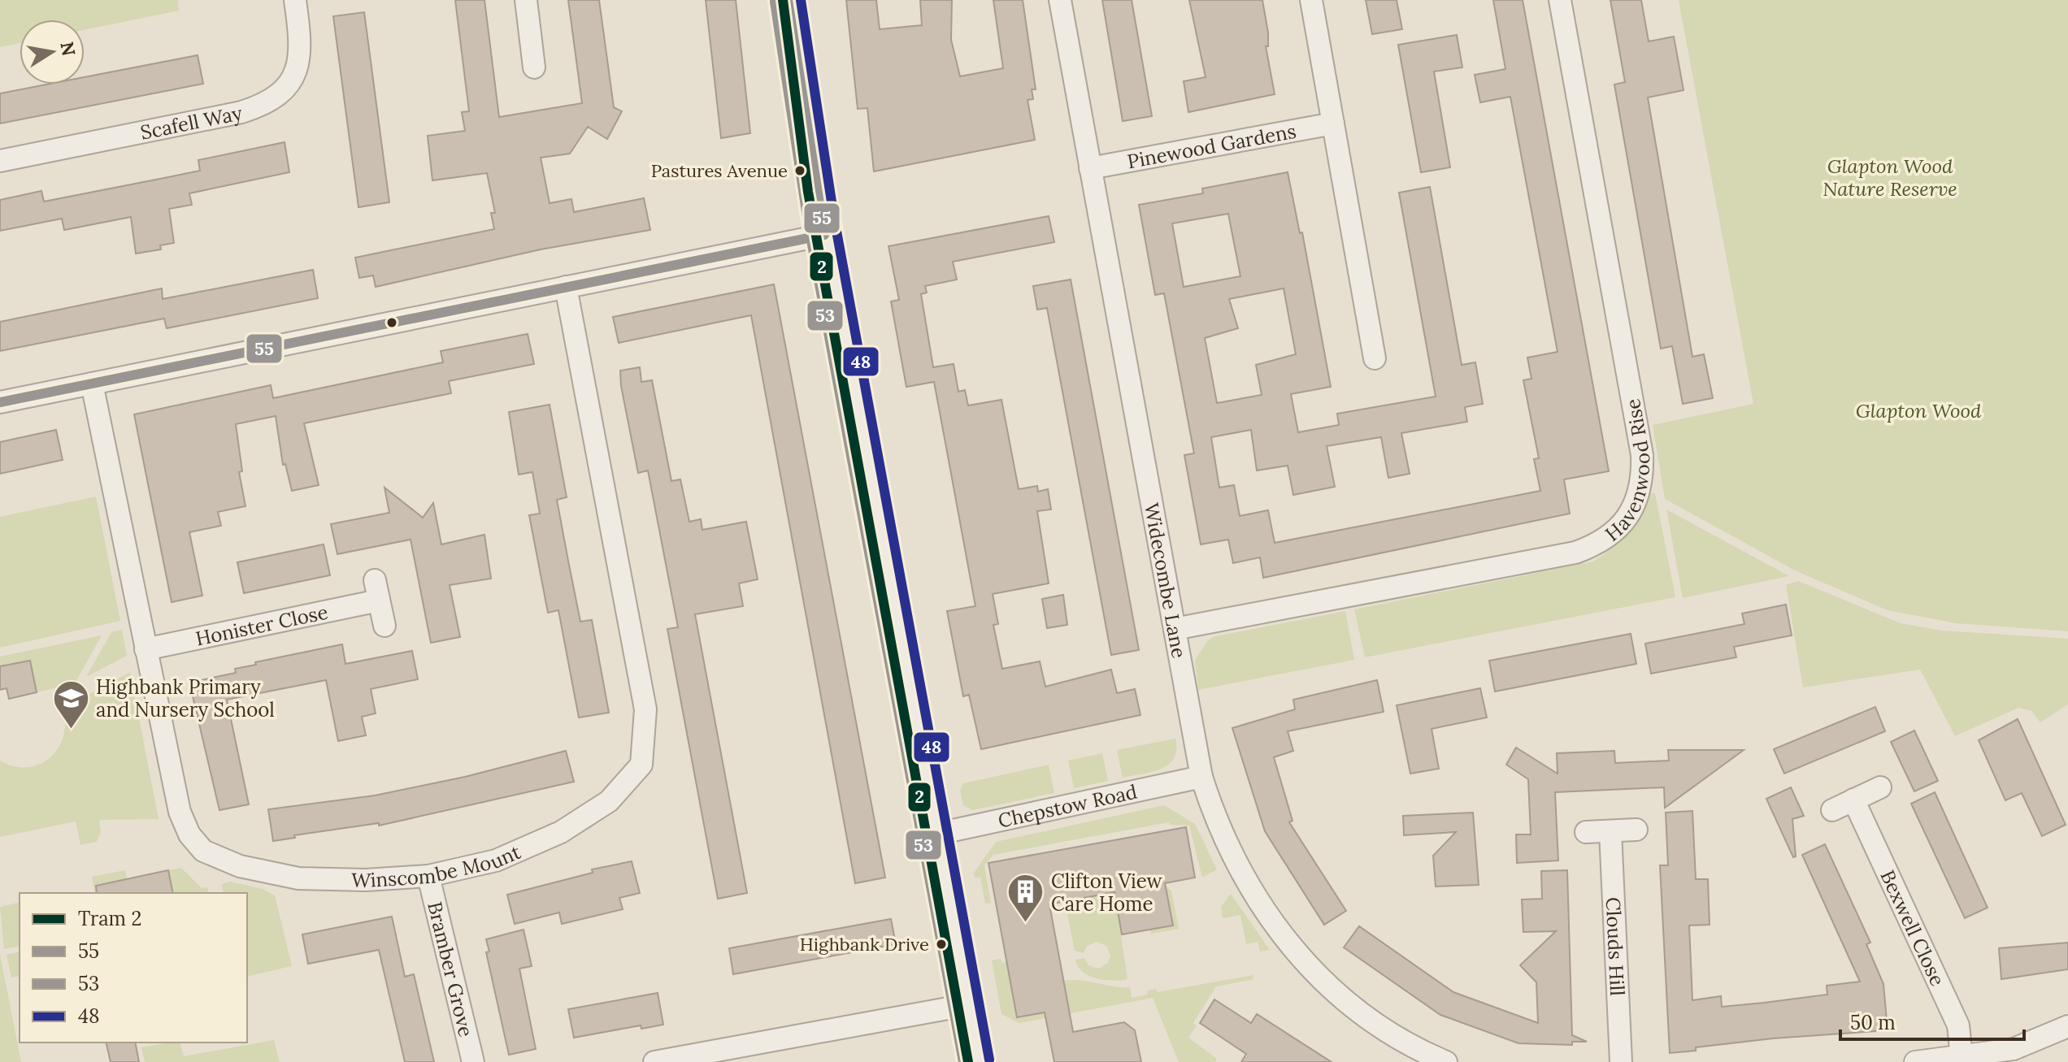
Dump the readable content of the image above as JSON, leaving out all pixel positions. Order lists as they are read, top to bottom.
{
  "streets": {
    "street": [
      "Scafell Way",
      "Pinewood Gardens",
      "Havenwood Rise",
      "Widecombe Lane",
      "Honister Close",
      "Chepstow Road",
      "Winscombe Mount",
      "Bexwell Close",
      "Clouds Hill",
      "Bramber Grove"
    ]
  },
  "crossings": [
    ["Pinewood Gardens", "Widecombe Lane"],
    ["Havenwood Rise", "Widecombe Lane"],
    ["Widecombe Lane", "Chepstow Road"],
    ["Honister Close", "Winscombe Mount"],
    ["Winscombe Mount", "Bramber Grove"]
  ],
  "parks": ["Glapton Wood Nature Reserve", "Glapton Wood"],
  "places": {
    "other": ["Pastures Avenue", "Highbank Drive"],
    "school or university": ["Highbank Primary and Nursery School"],
    "building": ["Clifton View Care Home"]
  },
  "lines": [
    "tram line 2",
    "transit line 55",
    "transit line 48",
    "transit line 53"
  ],
  "legend": [
    "Tram 2",
    "55",
    "53",
    "48"
  ],
  "scale_bar": "50 m",
  "north": "right"
}
